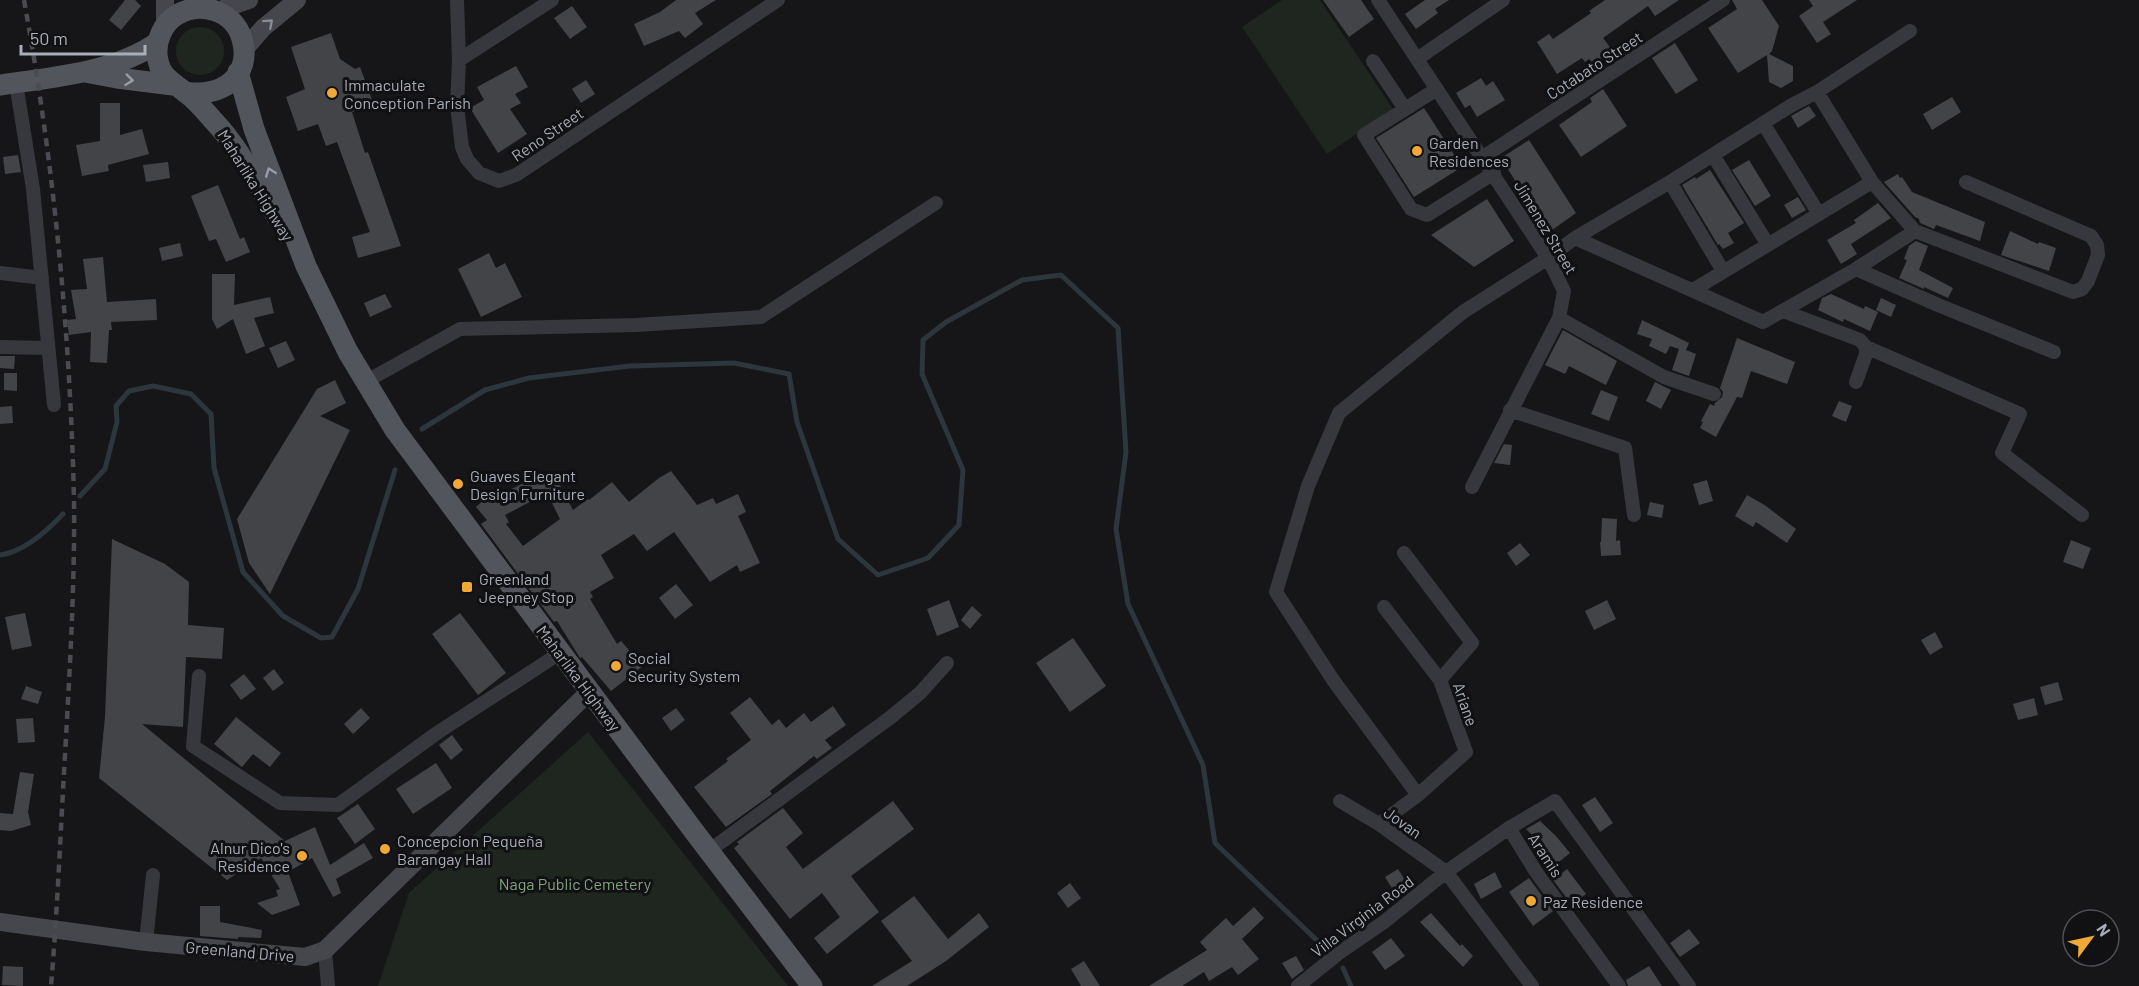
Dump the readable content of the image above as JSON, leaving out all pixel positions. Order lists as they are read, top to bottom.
{
  "streets": {
    "main road": ["Maharlika Highway"],
    "street": [
      "Cotabato Street",
      "Reno Street",
      "Jimenez Street",
      "Ariane",
      "Jovan",
      "Aramis",
      "Villa Virginia Road",
      "Greenland Drive"
    ]
  },
  "crossings": [
    ["Cotabato Street", "Jimenez Street"],
    ["Ariane", "Jovan"],
    ["Jovan", "Villa Virginia Road"],
    ["Aramis", "Villa Virginia Road"]
  ],
  "parks": ["Naga Public Cemetery"],
  "places": {
    "other": [
      "Immaculate Conception Parish",
      "Garden Residences",
      "Guaves Elegant Design Furniture",
      "Social Security System",
      "Concepcion Pequeña Barangay Hall",
      "Alnur Dico's Residence",
      "Paz Residence"
    ],
    "transit": ["Greenland Jeepney Stop"]
  },
  "scale_bar": "50 m",
  "north": "top right"
}
